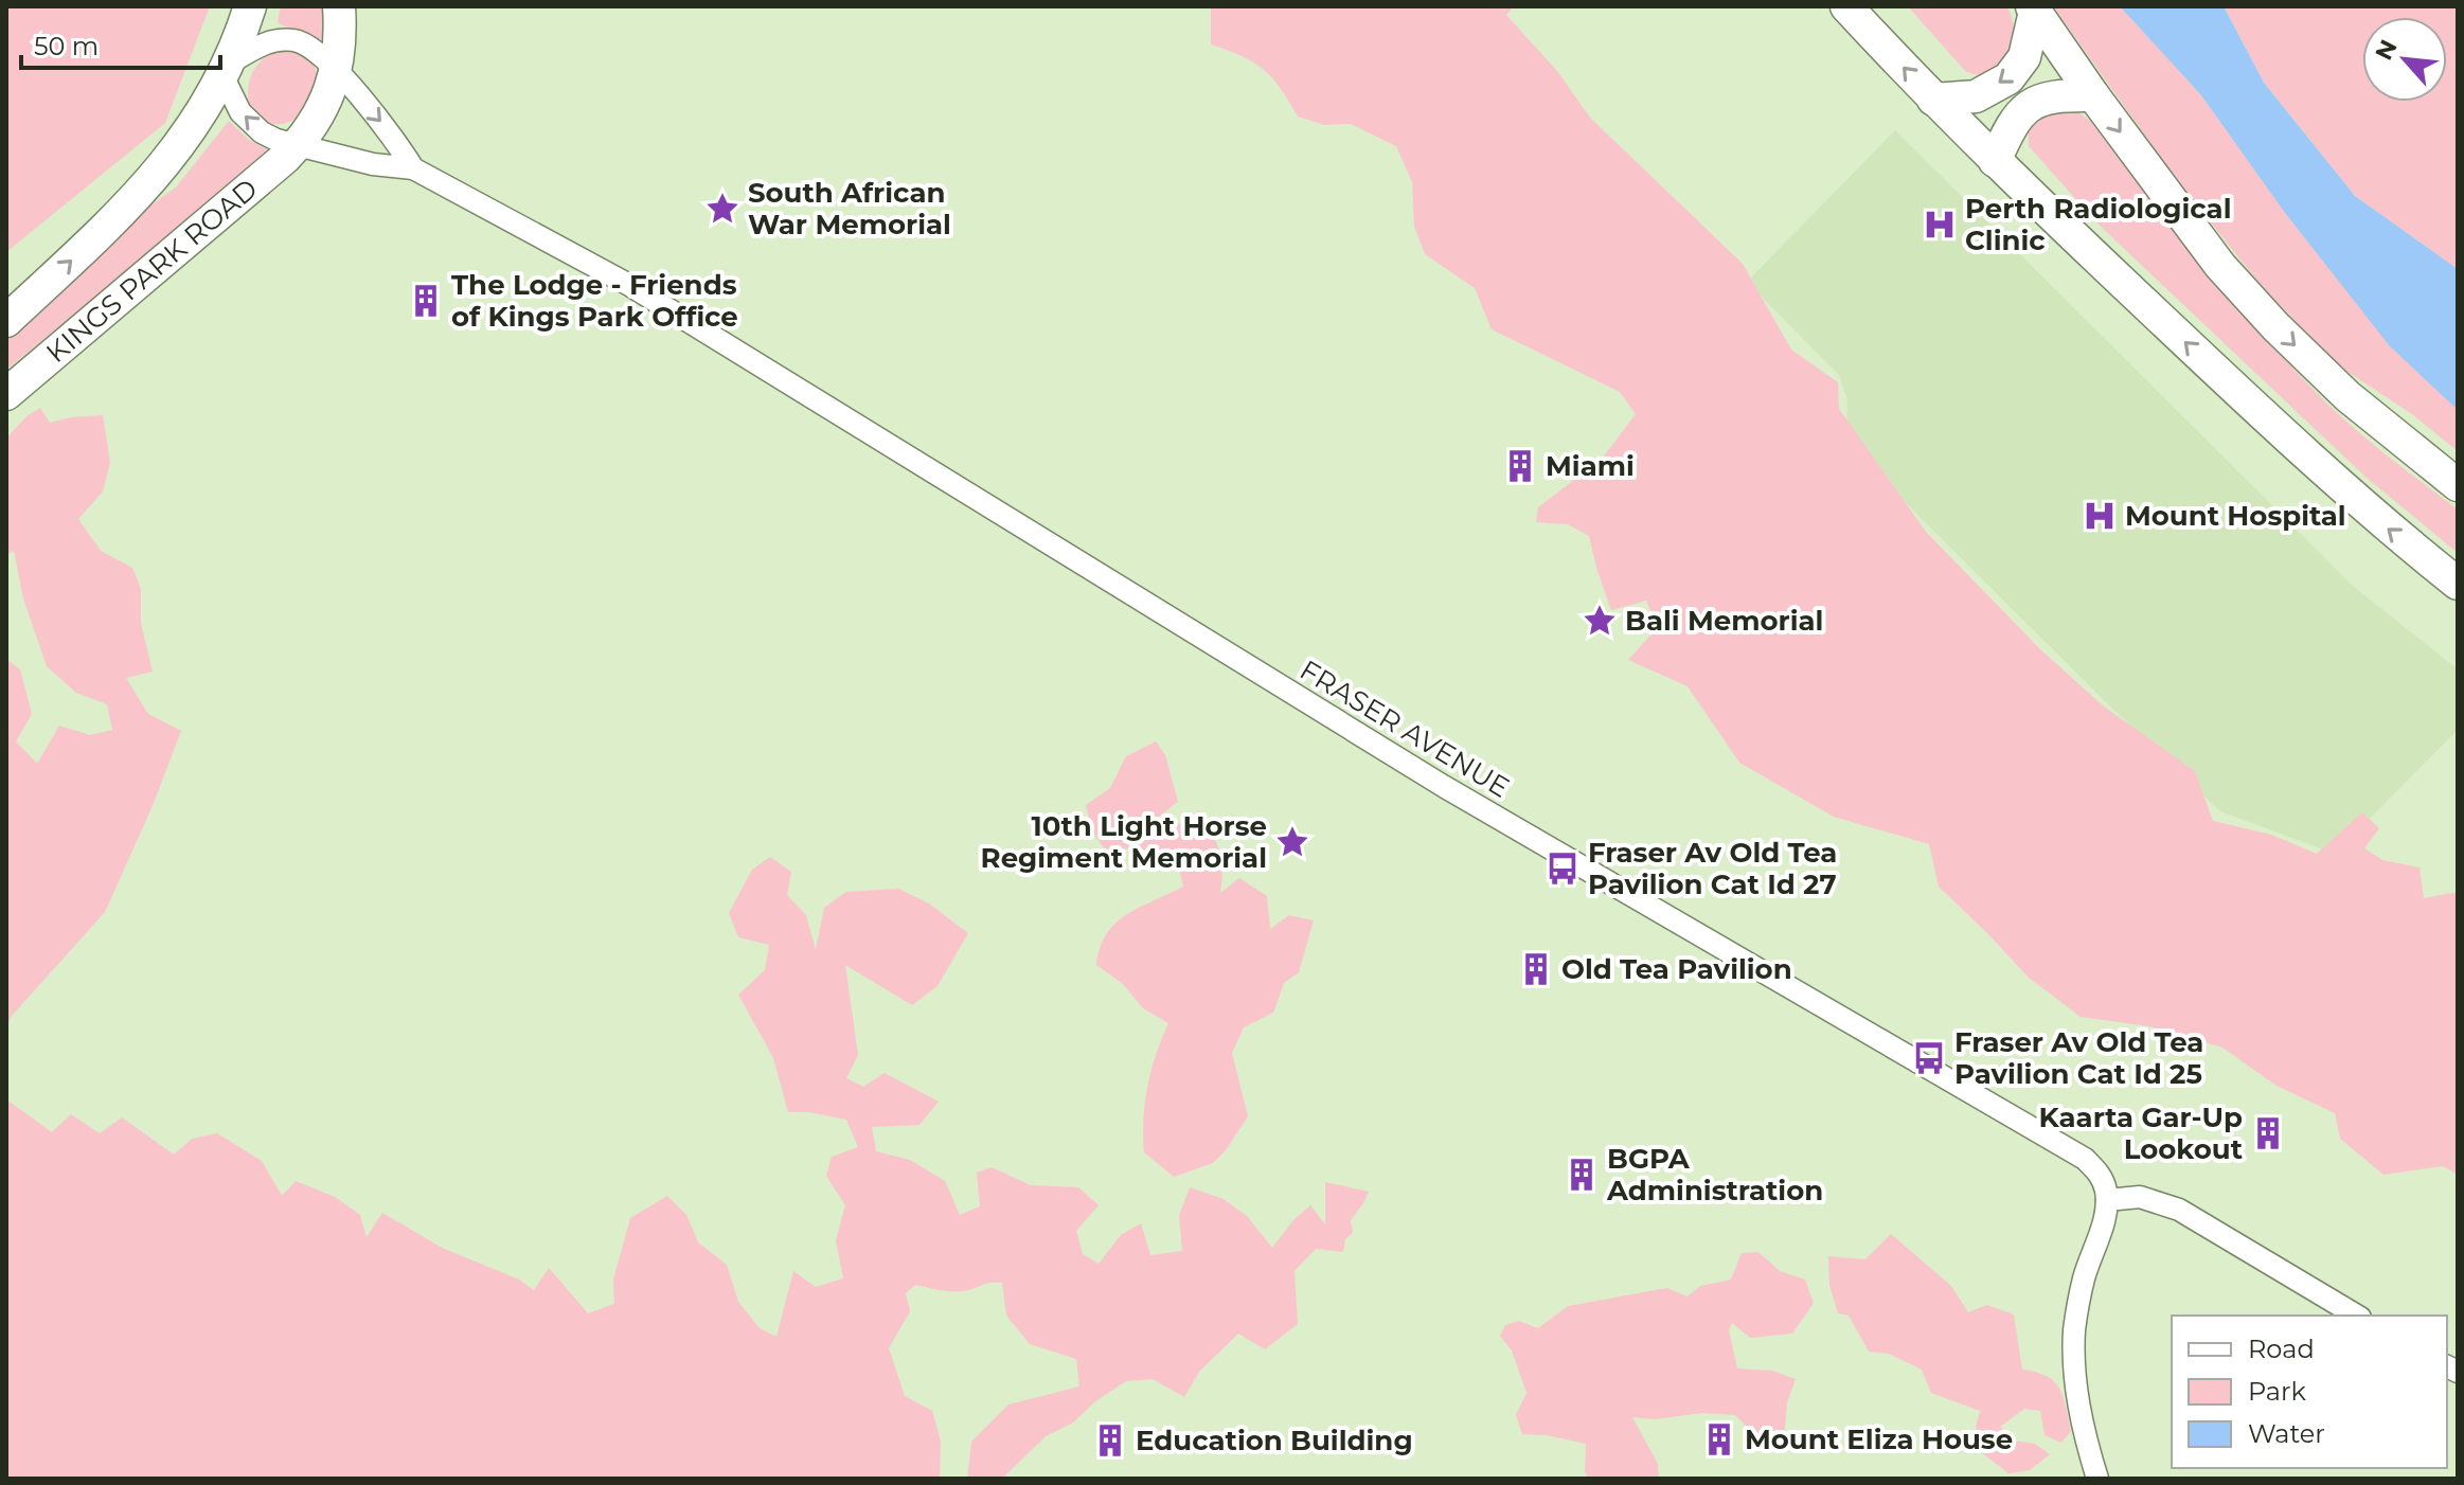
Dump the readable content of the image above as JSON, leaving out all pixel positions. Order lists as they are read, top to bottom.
{
  "streets": {
    "main road": ["KINGS PARK ROAD"],
    "street": ["FRASER AVENUE"]
  },
  "crossings": [
    ["KINGS PARK ROAD", "FRASER AVENUE"]
  ],
  "places": {
    "place": ["South African War Memorial", "Bali Memorial", "10th Light Horse Regiment Memorial"],
    "hospital": ["Perth Radiological Clinic", "Mount Hospital"],
    "building": [
      "The Lodge - Friends of Kings Park Office",
      "Miami",
      "Old Tea Pavilion",
      "Kaarta Gar-Up Lookout",
      "BGPA Administration",
      "Mount Eliza House",
      "Education Building"
    ],
    "bus stop": ["Fraser Av Old Tea Pavilion Cat Id 27", "Fraser Av Old Tea Pavilion Cat Id 25"]
  },
  "legend": ["Road", "Park", "Water"],
  "scale_bar": "50 m",
  "north": "top left"
}
